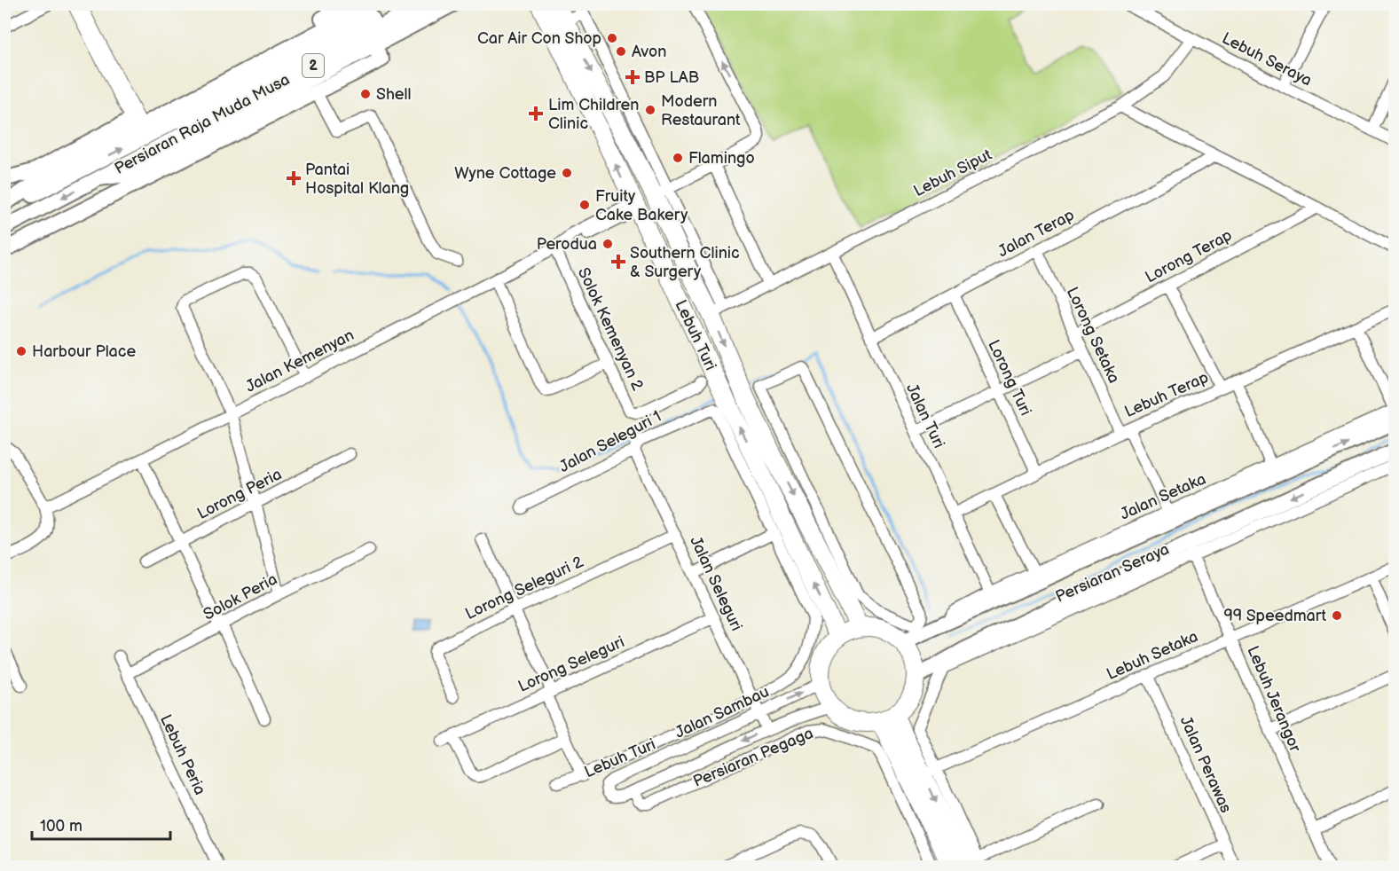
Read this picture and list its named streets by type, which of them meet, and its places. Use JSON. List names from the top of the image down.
{
  "streets": {
    "highway": ["2", "Persiaran Raja Muda Musa"],
    "main road": ["Lebuh Turi", "Persiaran Seraya"],
    "street": [
      "Lebuh Seraya",
      "Lebuh Siput",
      "Jalan Terap",
      "Lorong Terap",
      "Solok Kemenyan 2",
      "Lorong Setaka",
      "Jalan Kemenyan",
      "Lorong Turi",
      "Lebuh Terap",
      "Jalan Turi",
      "Jalan Seleguri 1",
      "Lorong Peria",
      "Jalan Setaka",
      "Jalan Seleguri",
      "Lorong Seleguri 2",
      "Solok Peria",
      "Lebuh Setaka",
      "Lorong Seleguri",
      "Lebuh Jerangor",
      "Jalan Sambau",
      "Lebuh Peria",
      "Persiaran Pegaga",
      "Jalan Perawas"
    ]
  },
  "crossings": [
    ["Lebuh Seraya", "Lebuh Siput"],
    ["Lebuh Siput", "Lebuh Turi"],
    ["Lebuh Siput", "Jalan Turi"],
    ["Jalan Terap", "Lorong Setaka"],
    ["Jalan Terap", "Lorong Turi"],
    ["Jalan Terap", "Jalan Turi"],
    ["Lorong Terap", "Lorong Setaka"],
    ["Solok Kemenyan 2", "Jalan Kemenyan"],
    ["Lebuh Turi", "Jalan Kemenyan"],
    ["Lebuh Turi", "Jalan Seleguri 1"],
    ["Lebuh Turi", "Persiaran Seraya"],
    ["Lebuh Turi", "Jalan Seleguri"],
    ["Lebuh Turi", "Jalan Sambau"],
    ["Lorong Setaka", "Lebuh Terap"],
    ["Lorong Setaka", "Jalan Setaka"],
    ["Lorong Turi", "Lebuh Terap"],
    ["Lebuh Terap", "Jalan Turi"],
    ["Jalan Turi", "Jalan Setaka"],
    ["Jalan Seleguri 1", "Jalan Seleguri"],
    ["Jalan Setaka", "Persiaran Seraya"],
    ["Persiaran Seraya", "Lebuh Setaka"],
    ["Persiaran Seraya", "Lebuh Jerangor"],
    ["Persiaran Seraya", "Jalan Sambau"],
    ["Jalan Seleguri", "Lorong Seleguri 2"],
    ["Jalan Seleguri", "Lorong Seleguri"],
    ["Jalan Seleguri", "Jalan Sambau"],
    ["Solok Peria", "Lebuh Peria"],
    ["Lebuh Setaka", "Lebuh Jerangor"],
    ["Lebuh Setaka", "Jalan Perawas"],
    ["Jalan Sambau", "Persiaran Pegaga"]
  ],
  "places": {
    "other": [
      "Car Air Con Shop",
      "Avon",
      "Shell",
      "Modern Restaurant",
      "Flamingo",
      "Wyne Cottage",
      "Fruity Cake Bakery",
      "Perodua",
      "Harbour Place",
      "99 Speedmart"
    ],
    "health": [
      "BP LAB",
      "Lim Children Clinic",
      "Pantai Hospital Klang",
      "Southern Clinic & Surgery"
    ]
  },
  "scale_bar": "100 m"
}
